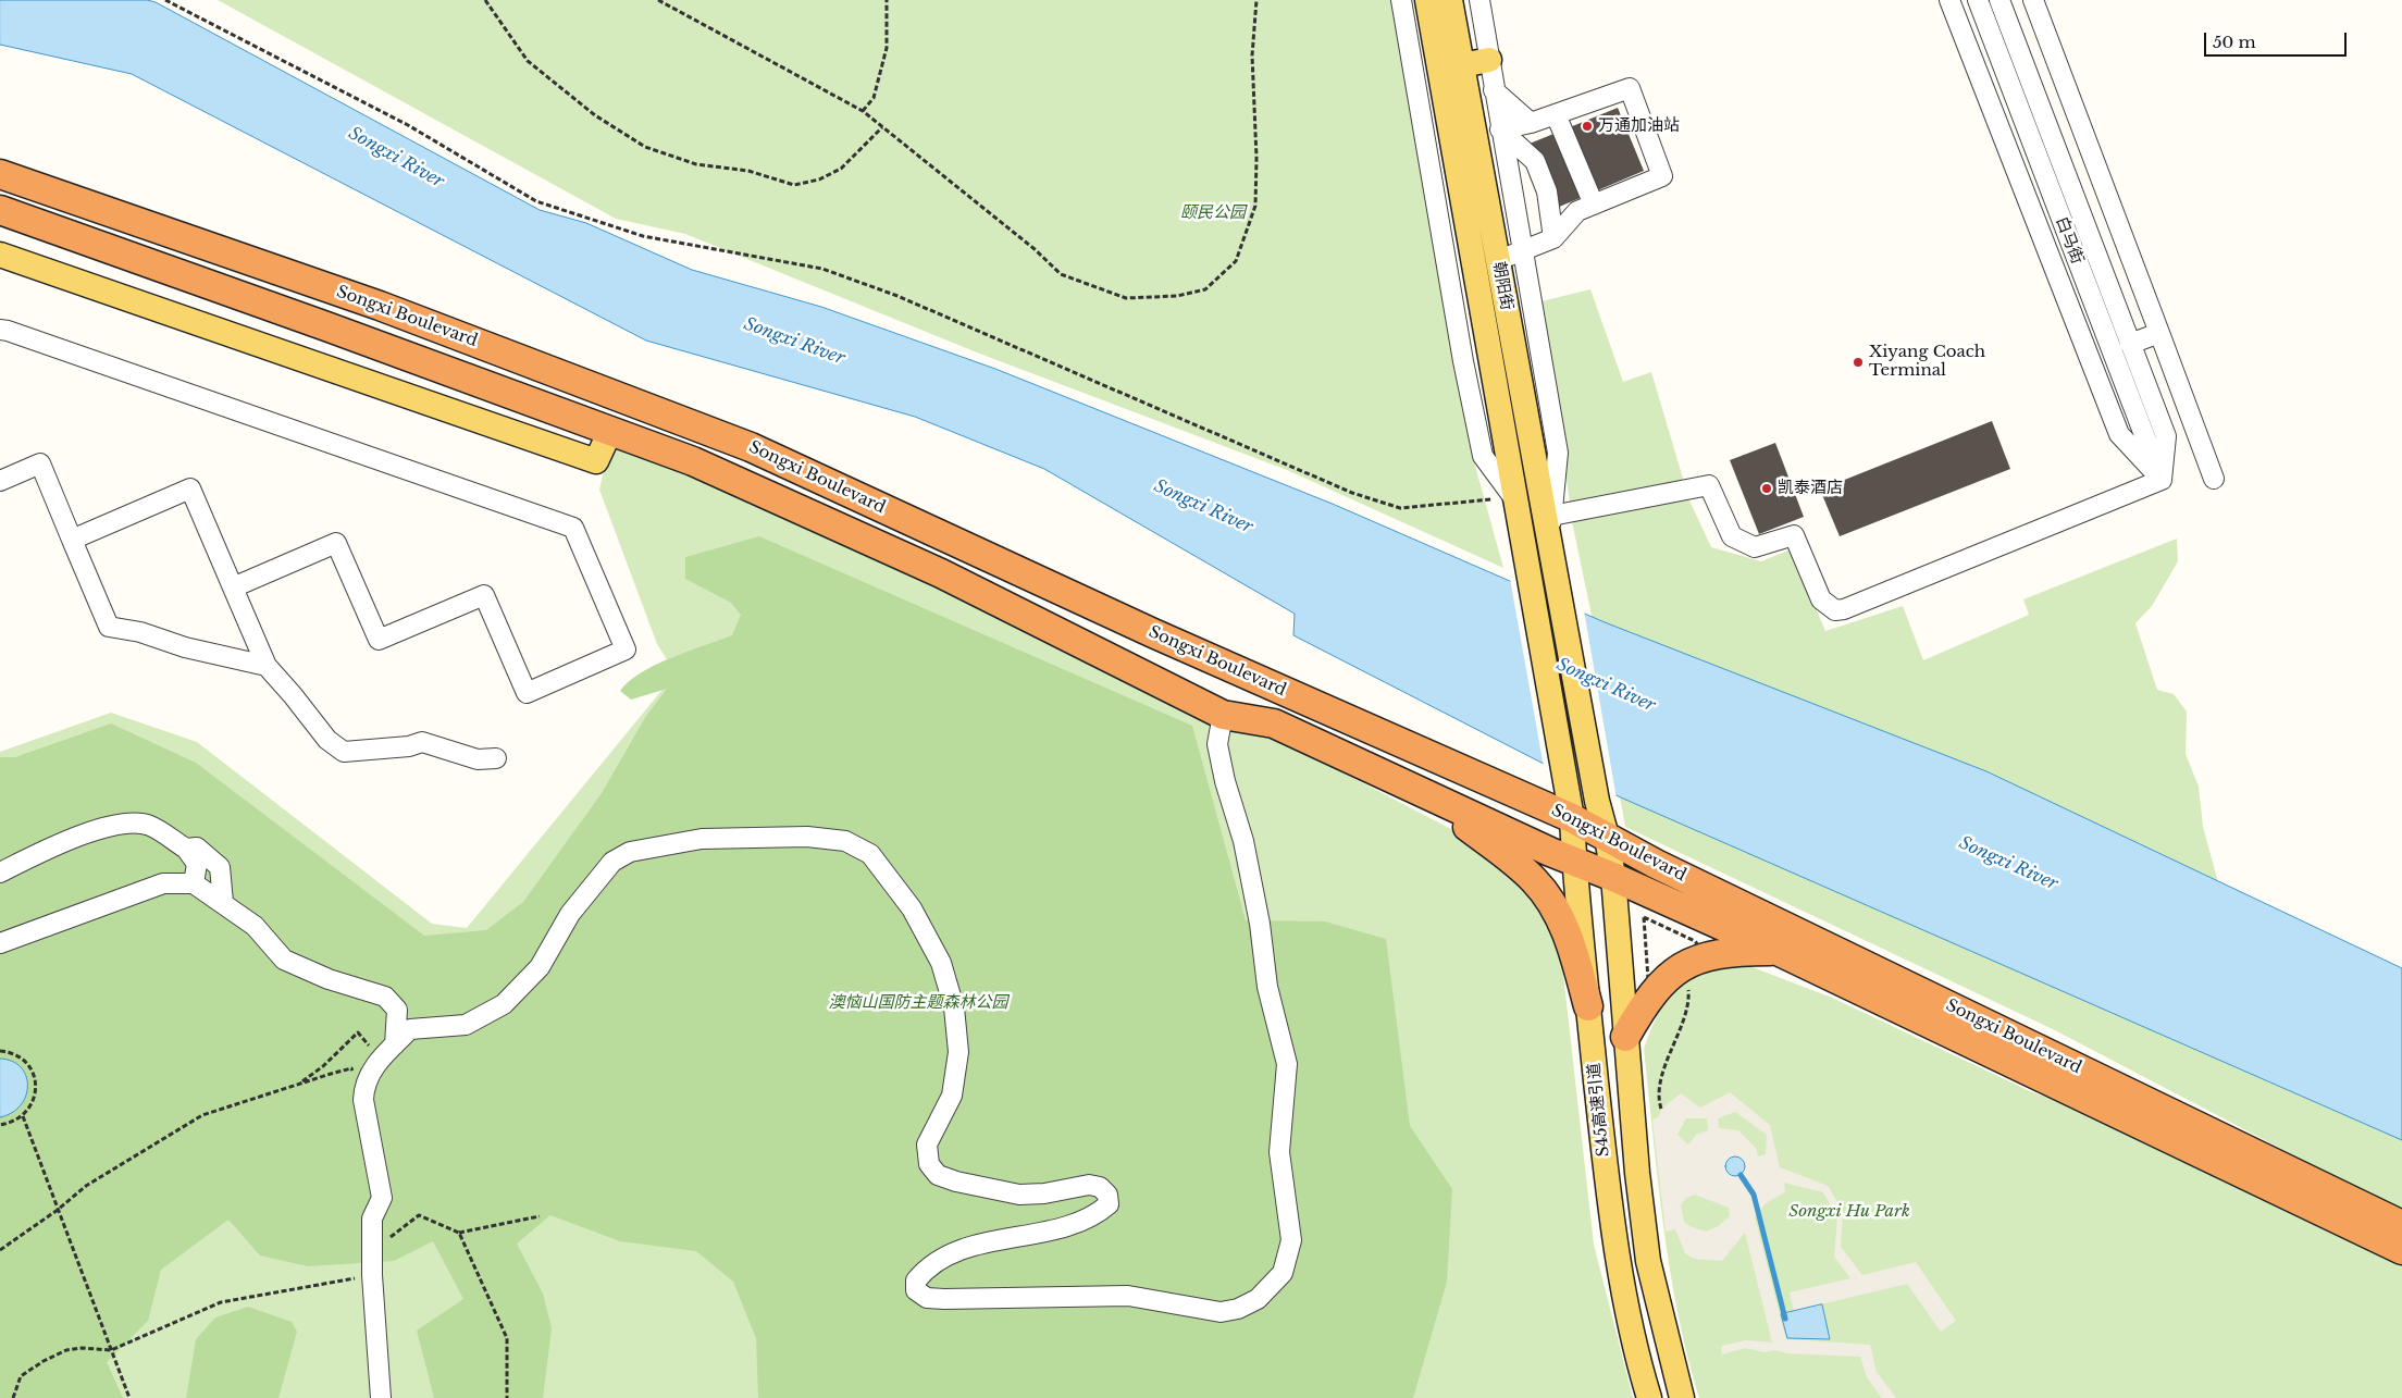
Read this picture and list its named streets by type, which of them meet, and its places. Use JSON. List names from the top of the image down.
{
  "streets": {
    "highway": ["Songxi Boulevard"],
    "main road": ["朝阳街", "S45高速引道"],
    "street": ["白马街"]
  },
  "crossings": [
    ["朝阳街", "S45高速引道"],
    ["Songxi Boulevard", "S45高速引道"]
  ],
  "water": ["Songxi River"],
  "parks": ["颐民公园", "澳恼山国防主题森林公园", "Songxi Hu Park"],
  "places": ["万通加油站", "Xiyang Coach Terminal", "凯泰酒店"],
  "scale_bar": "50 m"
}
